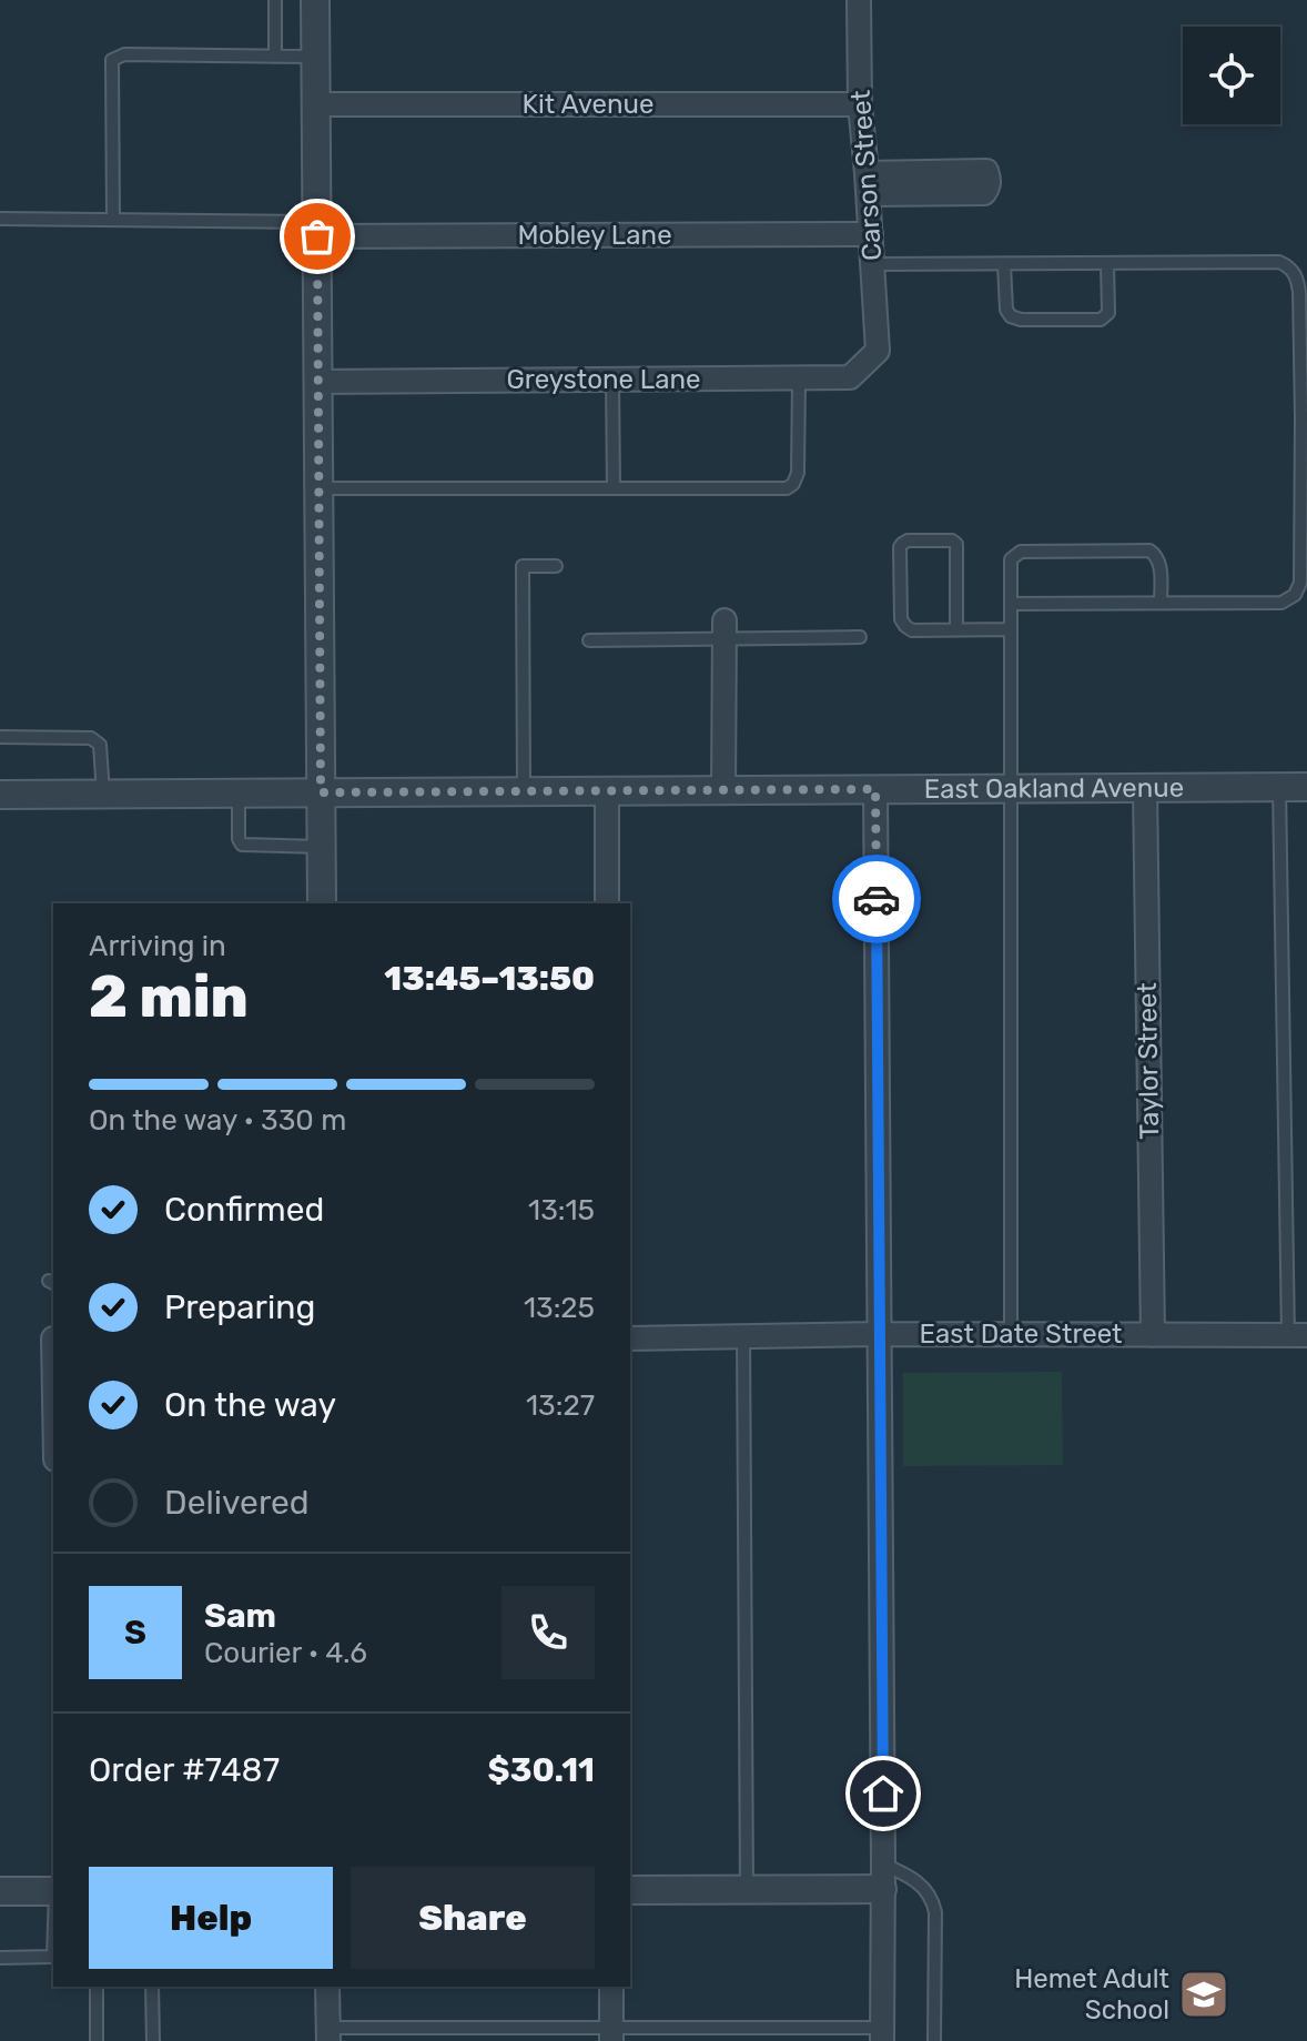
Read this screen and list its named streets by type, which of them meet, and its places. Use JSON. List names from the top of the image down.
{
  "streets": {
    "street": [
      "Kit Avenue",
      "Carson Street",
      "Mobley Lane",
      "Greystone Lane",
      "East Oakland Avenue",
      "Taylor Street",
      "East Date Street"
    ]
  },
  "crossings": [
    ["Kit Avenue", "Carson Street"],
    ["Carson Street", "Mobley Lane"],
    ["Carson Street", "Greystone Lane"],
    ["East Oakland Avenue", "Taylor Street"],
    ["Taylor Street", "East Date Street"]
  ],
  "places": {
    "school or university": ["Hemet Adult School"]
  },
  "page": {
    "heading": ["2 min", "Arriving in", "13:45–13:50"],
    "panel": [
      "Sam",
      "Courier · 4.6",
      "Order #7487",
      "$30.11"
    ],
    "bar": "On the way · 330 m",
    "list": [
      ["Confirmed", "13:15"],
      ["Preparing", "13:25"],
      ["On the way", "13:27"],
      "Delivered"
    ],
    "round": "S",
    "buttons": ["Help", "Share"]
  }
}
